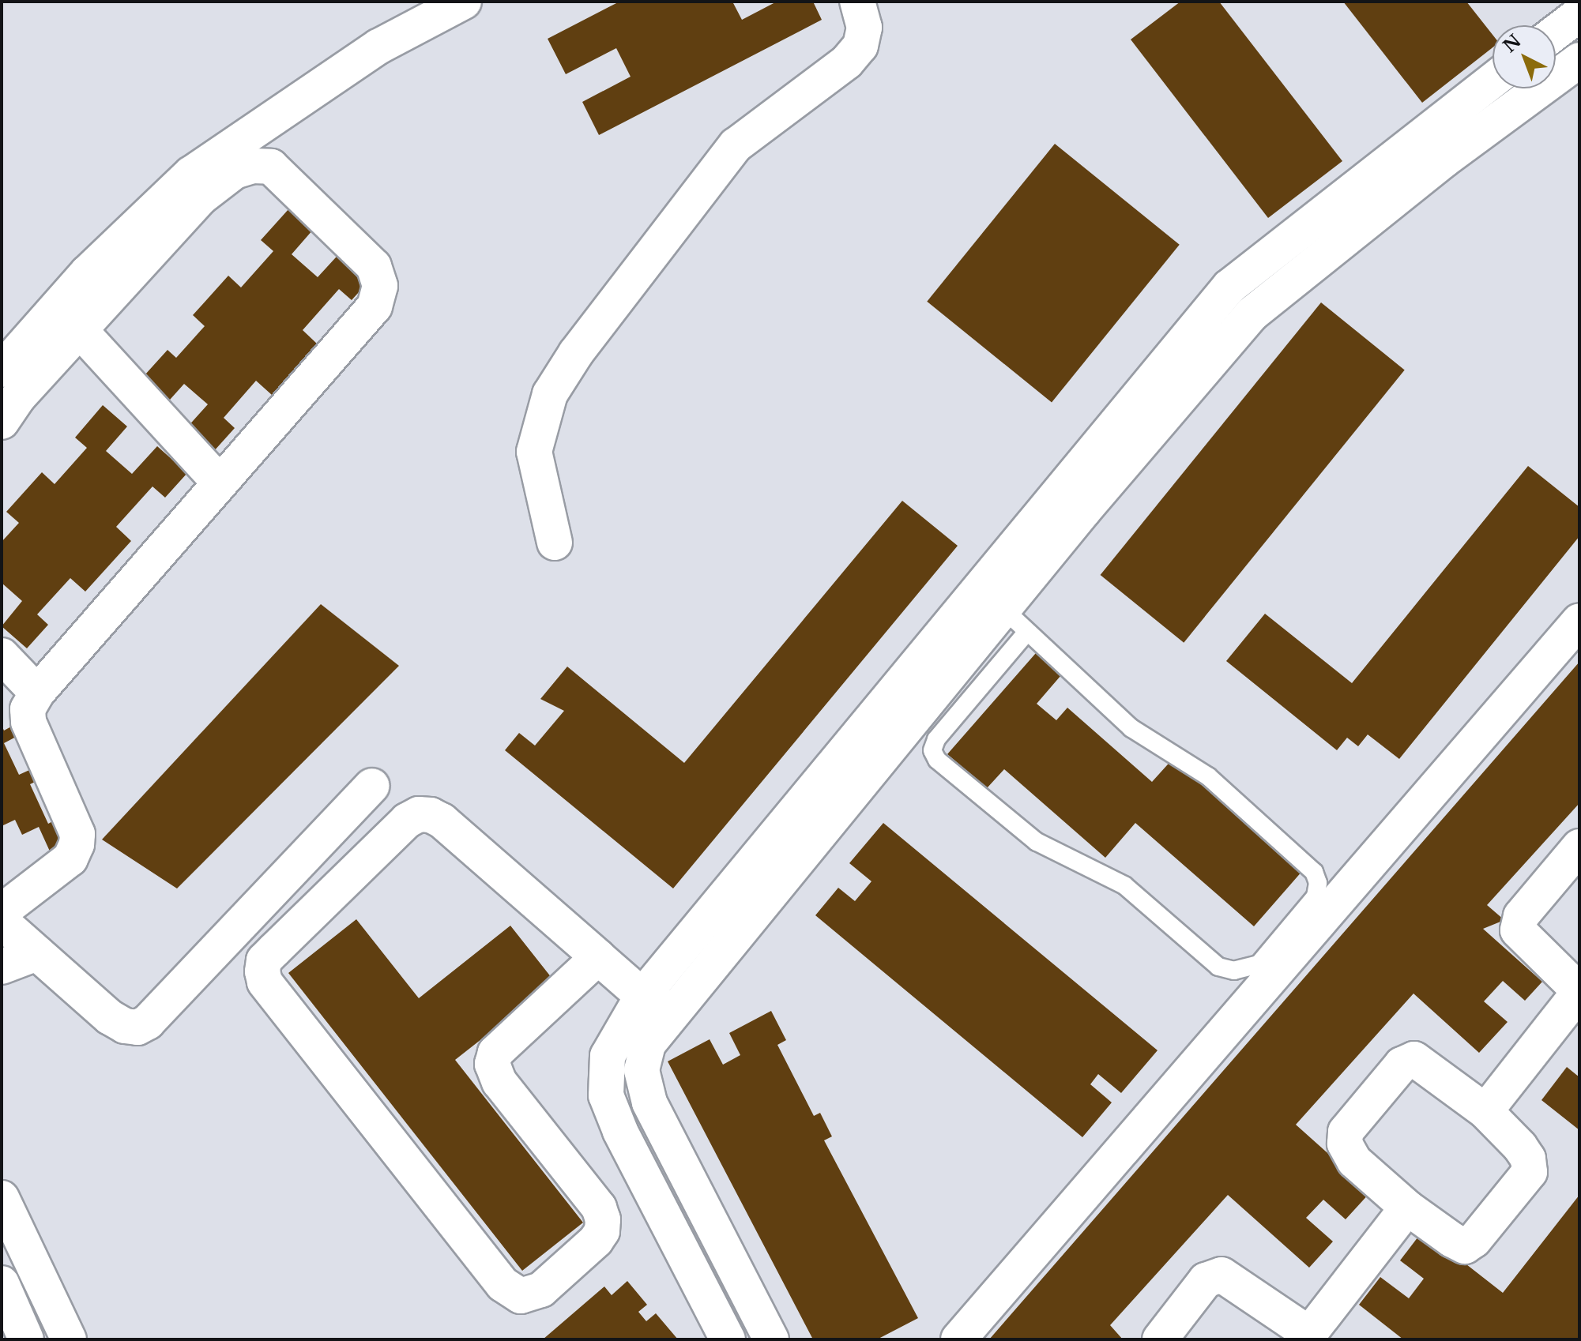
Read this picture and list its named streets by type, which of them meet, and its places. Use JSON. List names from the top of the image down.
{
  "north": "top left"
}
